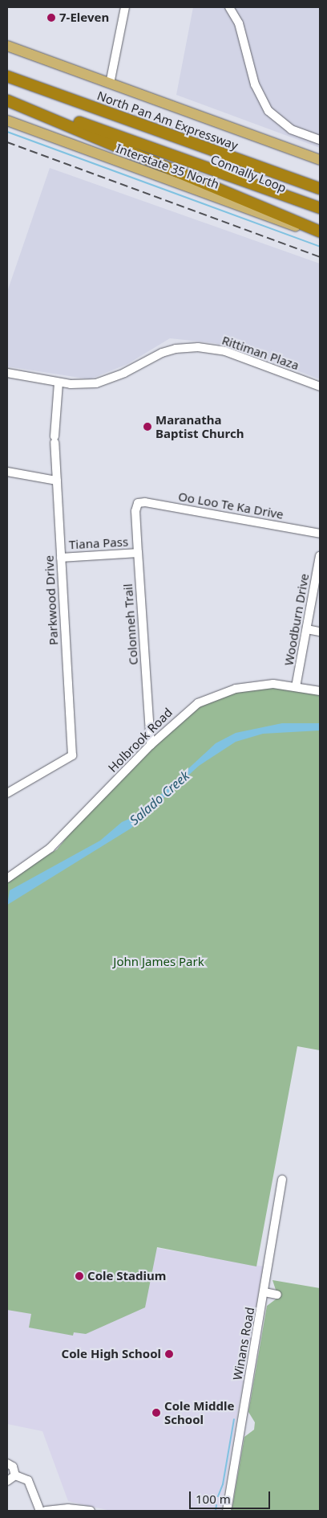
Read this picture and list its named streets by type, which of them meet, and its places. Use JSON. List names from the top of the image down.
{
  "streets": {
    "highway": ["North Pan Am Expressway", "Connally Loop"],
    "main road": ["Interstate 35 North"],
    "street": [
      "Rittiman Plaza",
      "Oo Loo Te Ka Drive",
      "Tiana Pass",
      "Parkwood Drive",
      "Woodburn Drive",
      "Colonneh Trail",
      "Holbrook Road",
      "Winans Road"
    ]
  },
  "crossings": [
    ["Rittiman Plaza", "Parkwood Drive"],
    ["Oo Loo Te Ka Drive", "Colonneh Trail"],
    ["Tiana Pass", "Parkwood Drive"],
    ["Tiana Pass", "Colonneh Trail"],
    ["Woodburn Drive", "Holbrook Road"],
    ["Colonneh Trail", "Holbrook Road"]
  ],
  "water": ["Salado Creek"],
  "parks": ["John James Park"],
  "places": [
    "7-Eleven",
    "Maranatha Baptist Church",
    "Cole Stadium",
    "Cole High School",
    "Cole Middle School"
  ],
  "scale_bar": "100 m"
}
